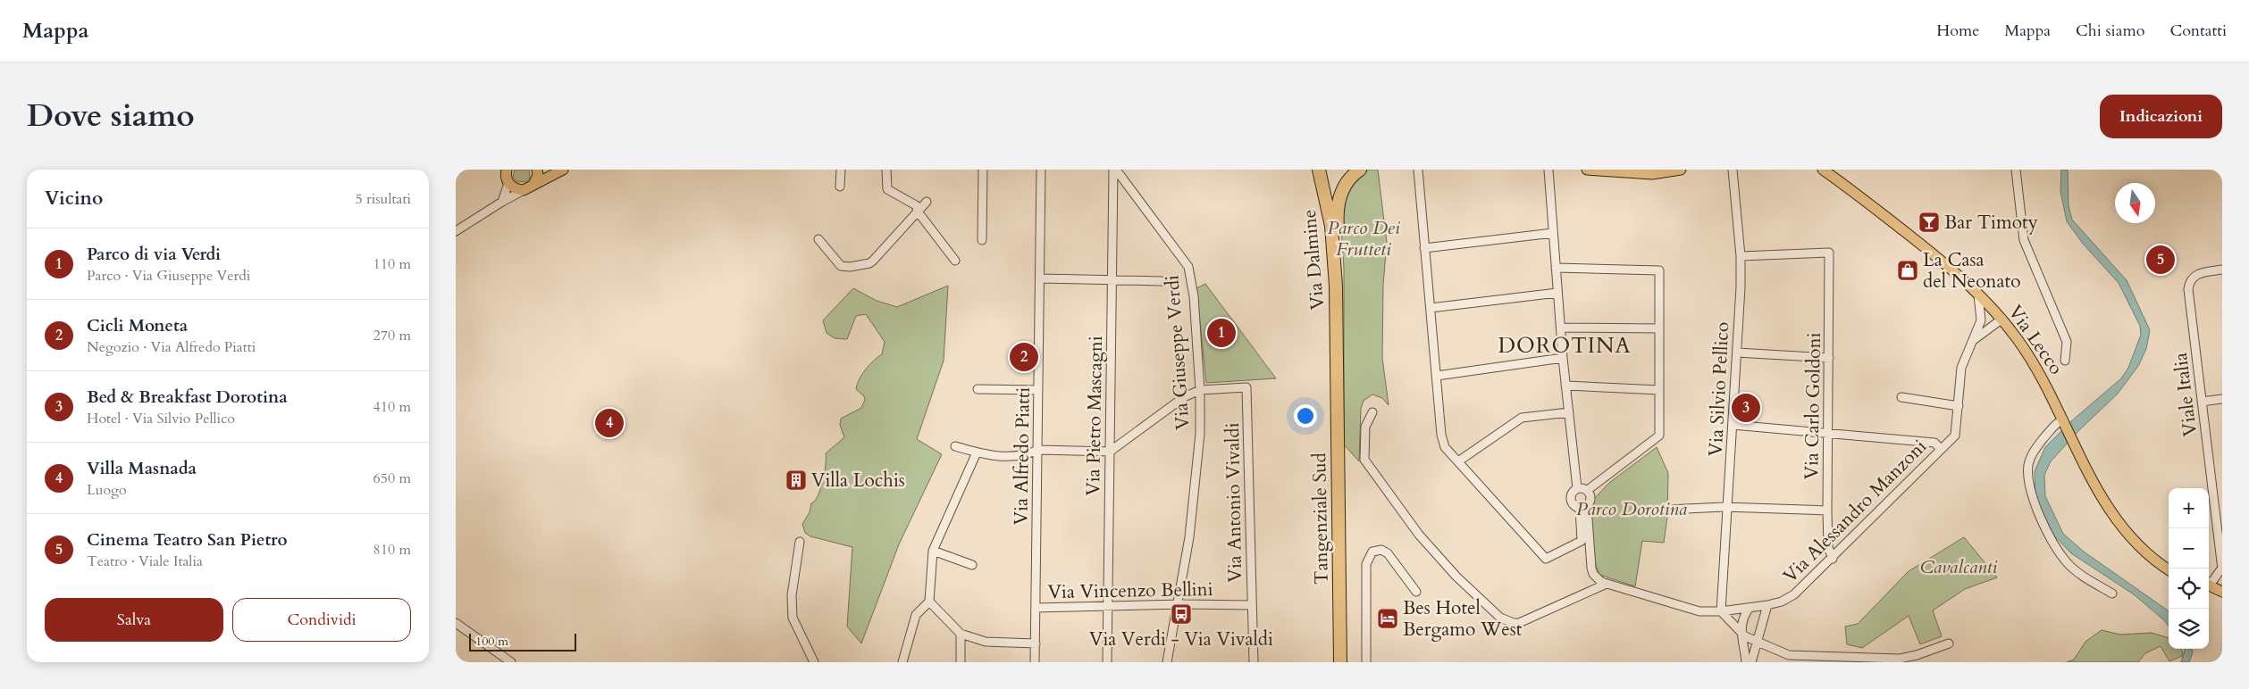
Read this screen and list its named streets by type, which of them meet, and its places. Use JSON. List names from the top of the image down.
{
  "streets": {
    "highway": ["Via Dalmine", "Tangenziale Sud"],
    "main road": ["Via Lecco"],
    "street": [
      "Via Giuseppe Verdi",
      "Via Silvio Pellico",
      "Viale Italia",
      "Via Carlo Goldoni",
      "Via Pietro Mascagni",
      "Via Alfredo Piatti",
      "Via Antonio Vivaldi",
      "Via Alessandro Manzoni",
      "Via Vincenzo Bellini"
    ]
  },
  "crossings": [
    ["Via Dalmine", "Tangenziale Sud"],
    ["Via Lecco", "Via Alessandro Manzoni"],
    ["Via Giuseppe Verdi", "Via Pietro Mascagni"],
    ["Via Giuseppe Verdi", "Via Antonio Vivaldi"],
    ["Via Giuseppe Verdi", "Via Vincenzo Bellini"],
    ["Via Silvio Pellico", "Via Carlo Goldoni"],
    ["Via Silvio Pellico", "Via Alessandro Manzoni"],
    ["Via Carlo Goldoni", "Via Alessandro Manzoni"],
    ["Via Pietro Mascagni", "Via Vincenzo Bellini"],
    ["Via Alfredo Piatti", "Via Vincenzo Bellini"],
    ["Via Antonio Vivaldi", "Via Vincenzo Bellini"]
  ],
  "districts": ["DOROTINA"],
  "parks": ["Parco Dei Frutteti", "Parco Dorotina", "Cavalcanti"],
  "places": {
    "bar": ["Bar Timoty"],
    "shop": ["La Casa del Neonato"],
    "building": ["Villa Lochis"],
    "bus stop": ["Via Verdi - Via Vivaldi"],
    "hotel": ["Bes Hotel Bergamo West"]
  },
  "scale_bar": "100 m",
  "north": "bottom",
  "page": {
    "header": "Mappa",
    "nav": [
      "Home",
      "Mappa",
      "Chi siamo",
      "Contatti"
    ],
    "title": "Dove siamo",
    "buttons": [
      "Indicazioni",
      ["Salva", "Condividi"]
    ],
    "heading": ["Vicino", "5 risultati"],
    "list": [
      {
        "mark": "1",
        "name": "Parco di via Verdi",
        "note": "Parco · Via Giuseppe Verdi",
        "value": "110 m"
      },
      {
        "mark": "2",
        "name": "Cicli Moneta",
        "note": "Negozio · Via Alfredo Piatti",
        "value": "270 m"
      },
      {
        "mark": "3",
        "name": "Bed & Breakfast Dorotina",
        "note": "Hotel · Via Silvio Pellico",
        "value": "410 m"
      },
      {
        "mark": "4",
        "name": "Villa Masnada",
        "note": "Luogo",
        "value": "650 m"
      },
      {
        "mark": "5",
        "name": "Cinema Teatro San Pietro",
        "note": "Teatro · Viale Italia",
        "value": "810 m"
      }
    ],
    "pins": [
      "5",
      "1",
      "2",
      "3",
      "4"
    ],
    "map_buttons": ["+", "−"],
    "scale": "100 m"
  }
}
